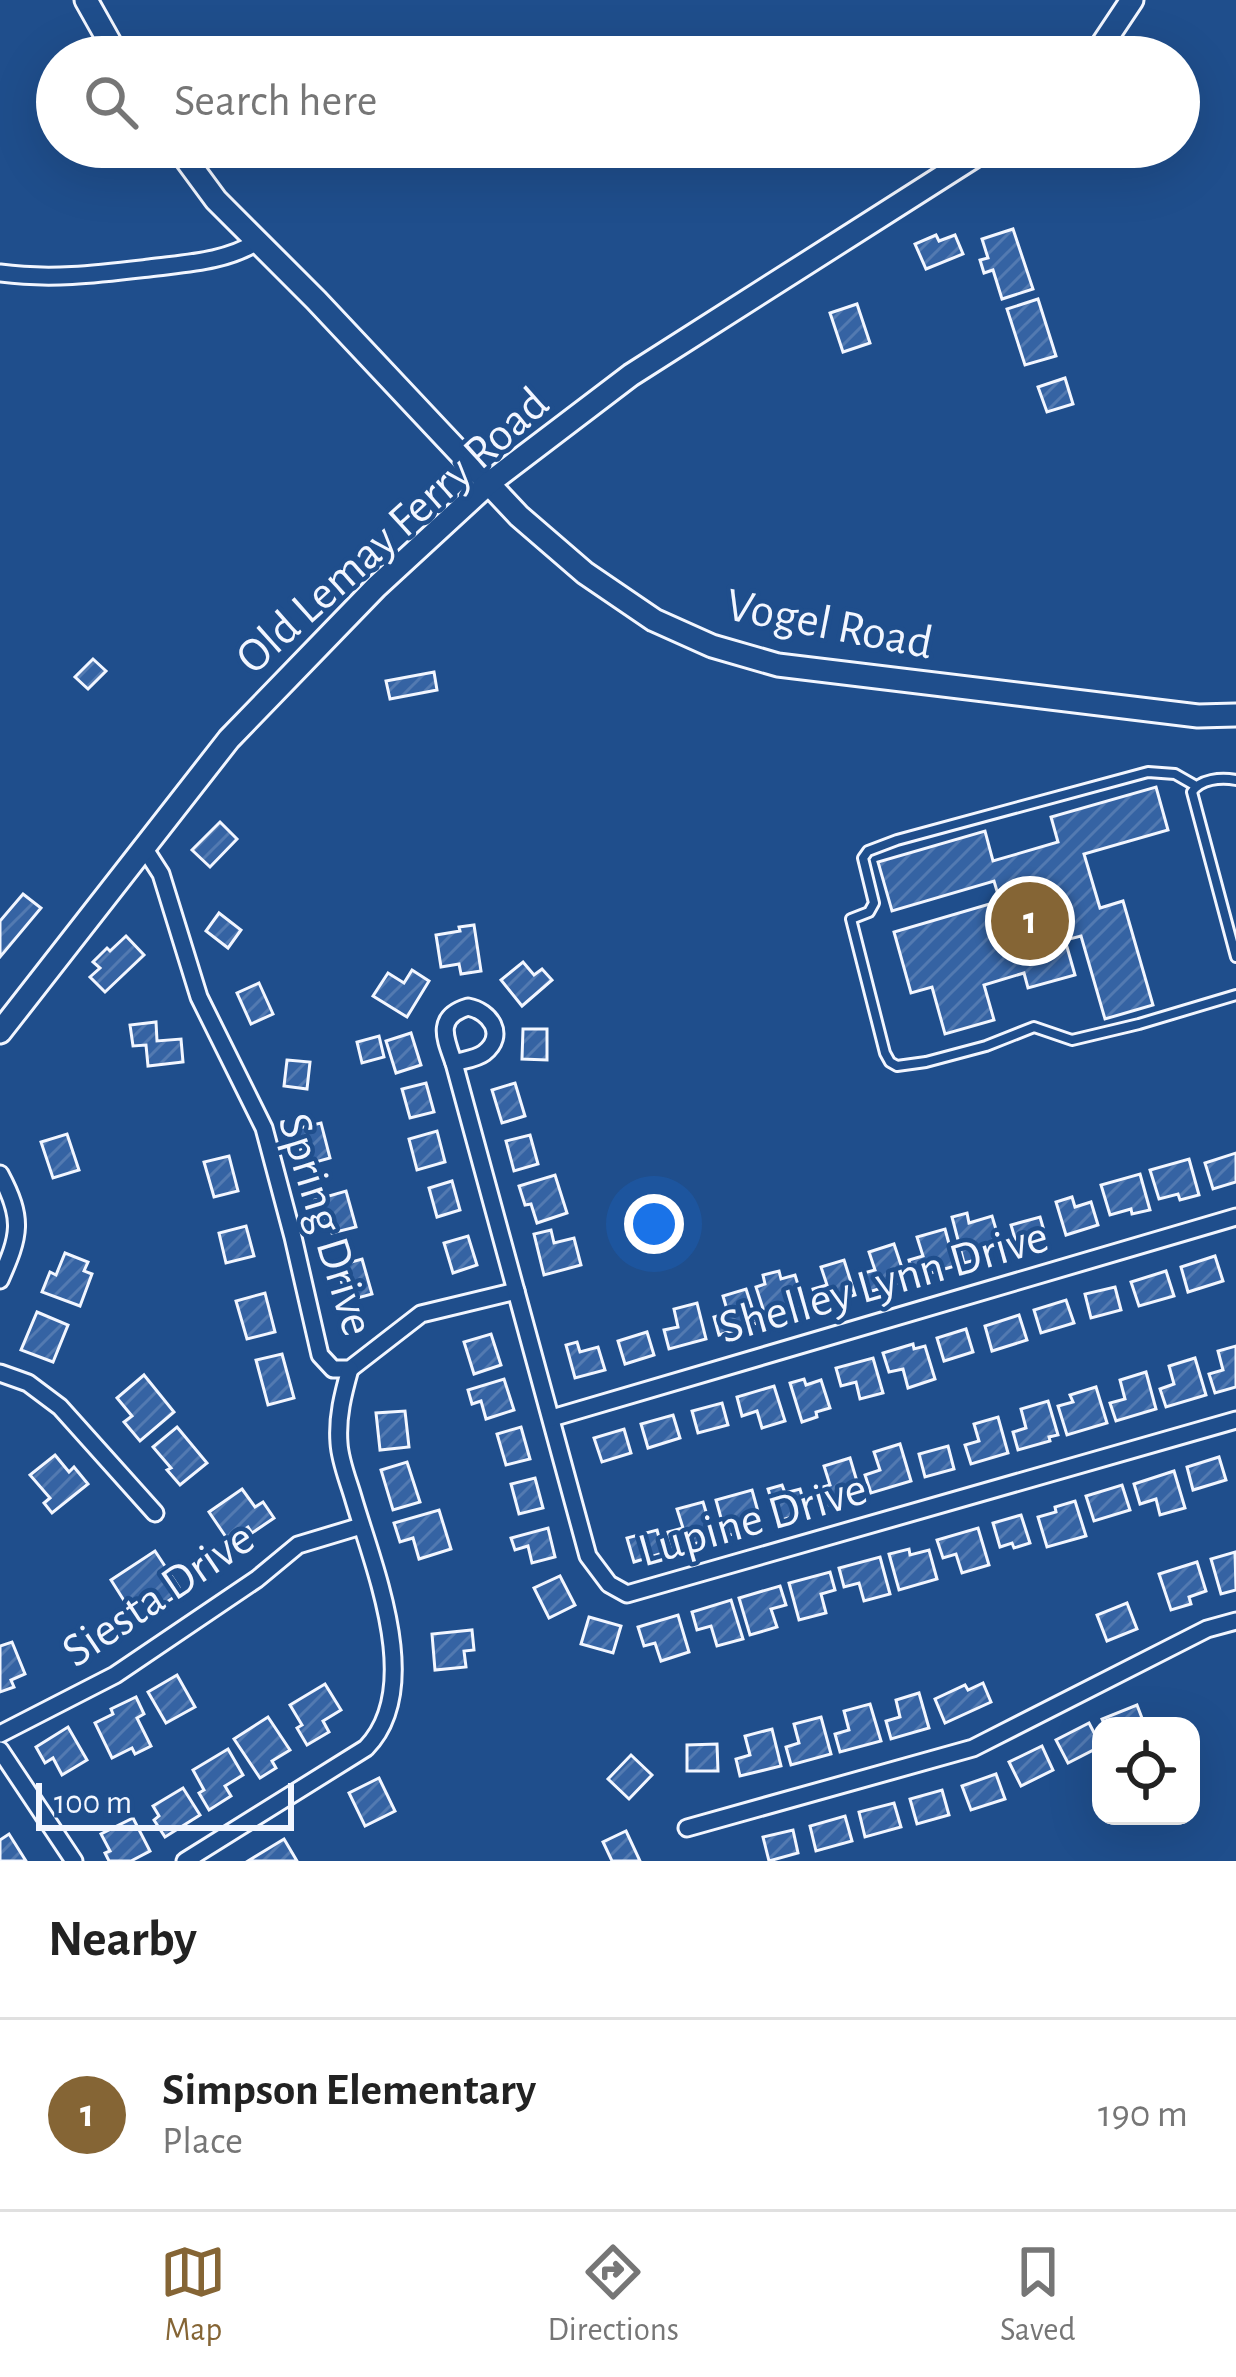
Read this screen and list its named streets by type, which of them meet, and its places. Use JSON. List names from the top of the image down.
{
  "streets": {
    "main road": ["Old Lemay Ferry Road", "Vogel Road"],
    "street": [
      "Spring Drive",
      "Shelley Lynn Drive",
      "Lupine Drive",
      "Siesta Drive"
    ]
  },
  "crossings": [
    ["Old Lemay Ferry Road", "Vogel Road"],
    ["Old Lemay Ferry Road", "Spring Drive"],
    ["Spring Drive", "Lupine Drive"],
    ["Shelley Lynn Drive", "Lupine Drive"]
  ],
  "scale_bar": "100 m",
  "page": {
    "search": "Search here",
    "pins": "1",
    "scale": "100 m",
    "heading": "Nearby",
    "list": [
      {
        "mark": "1",
        "name": "Simpson Elementary",
        "note": "Place",
        "value": "190 m"
      }
    ],
    "nav": ["Map", "Directions", "Saved"]
  }
}
